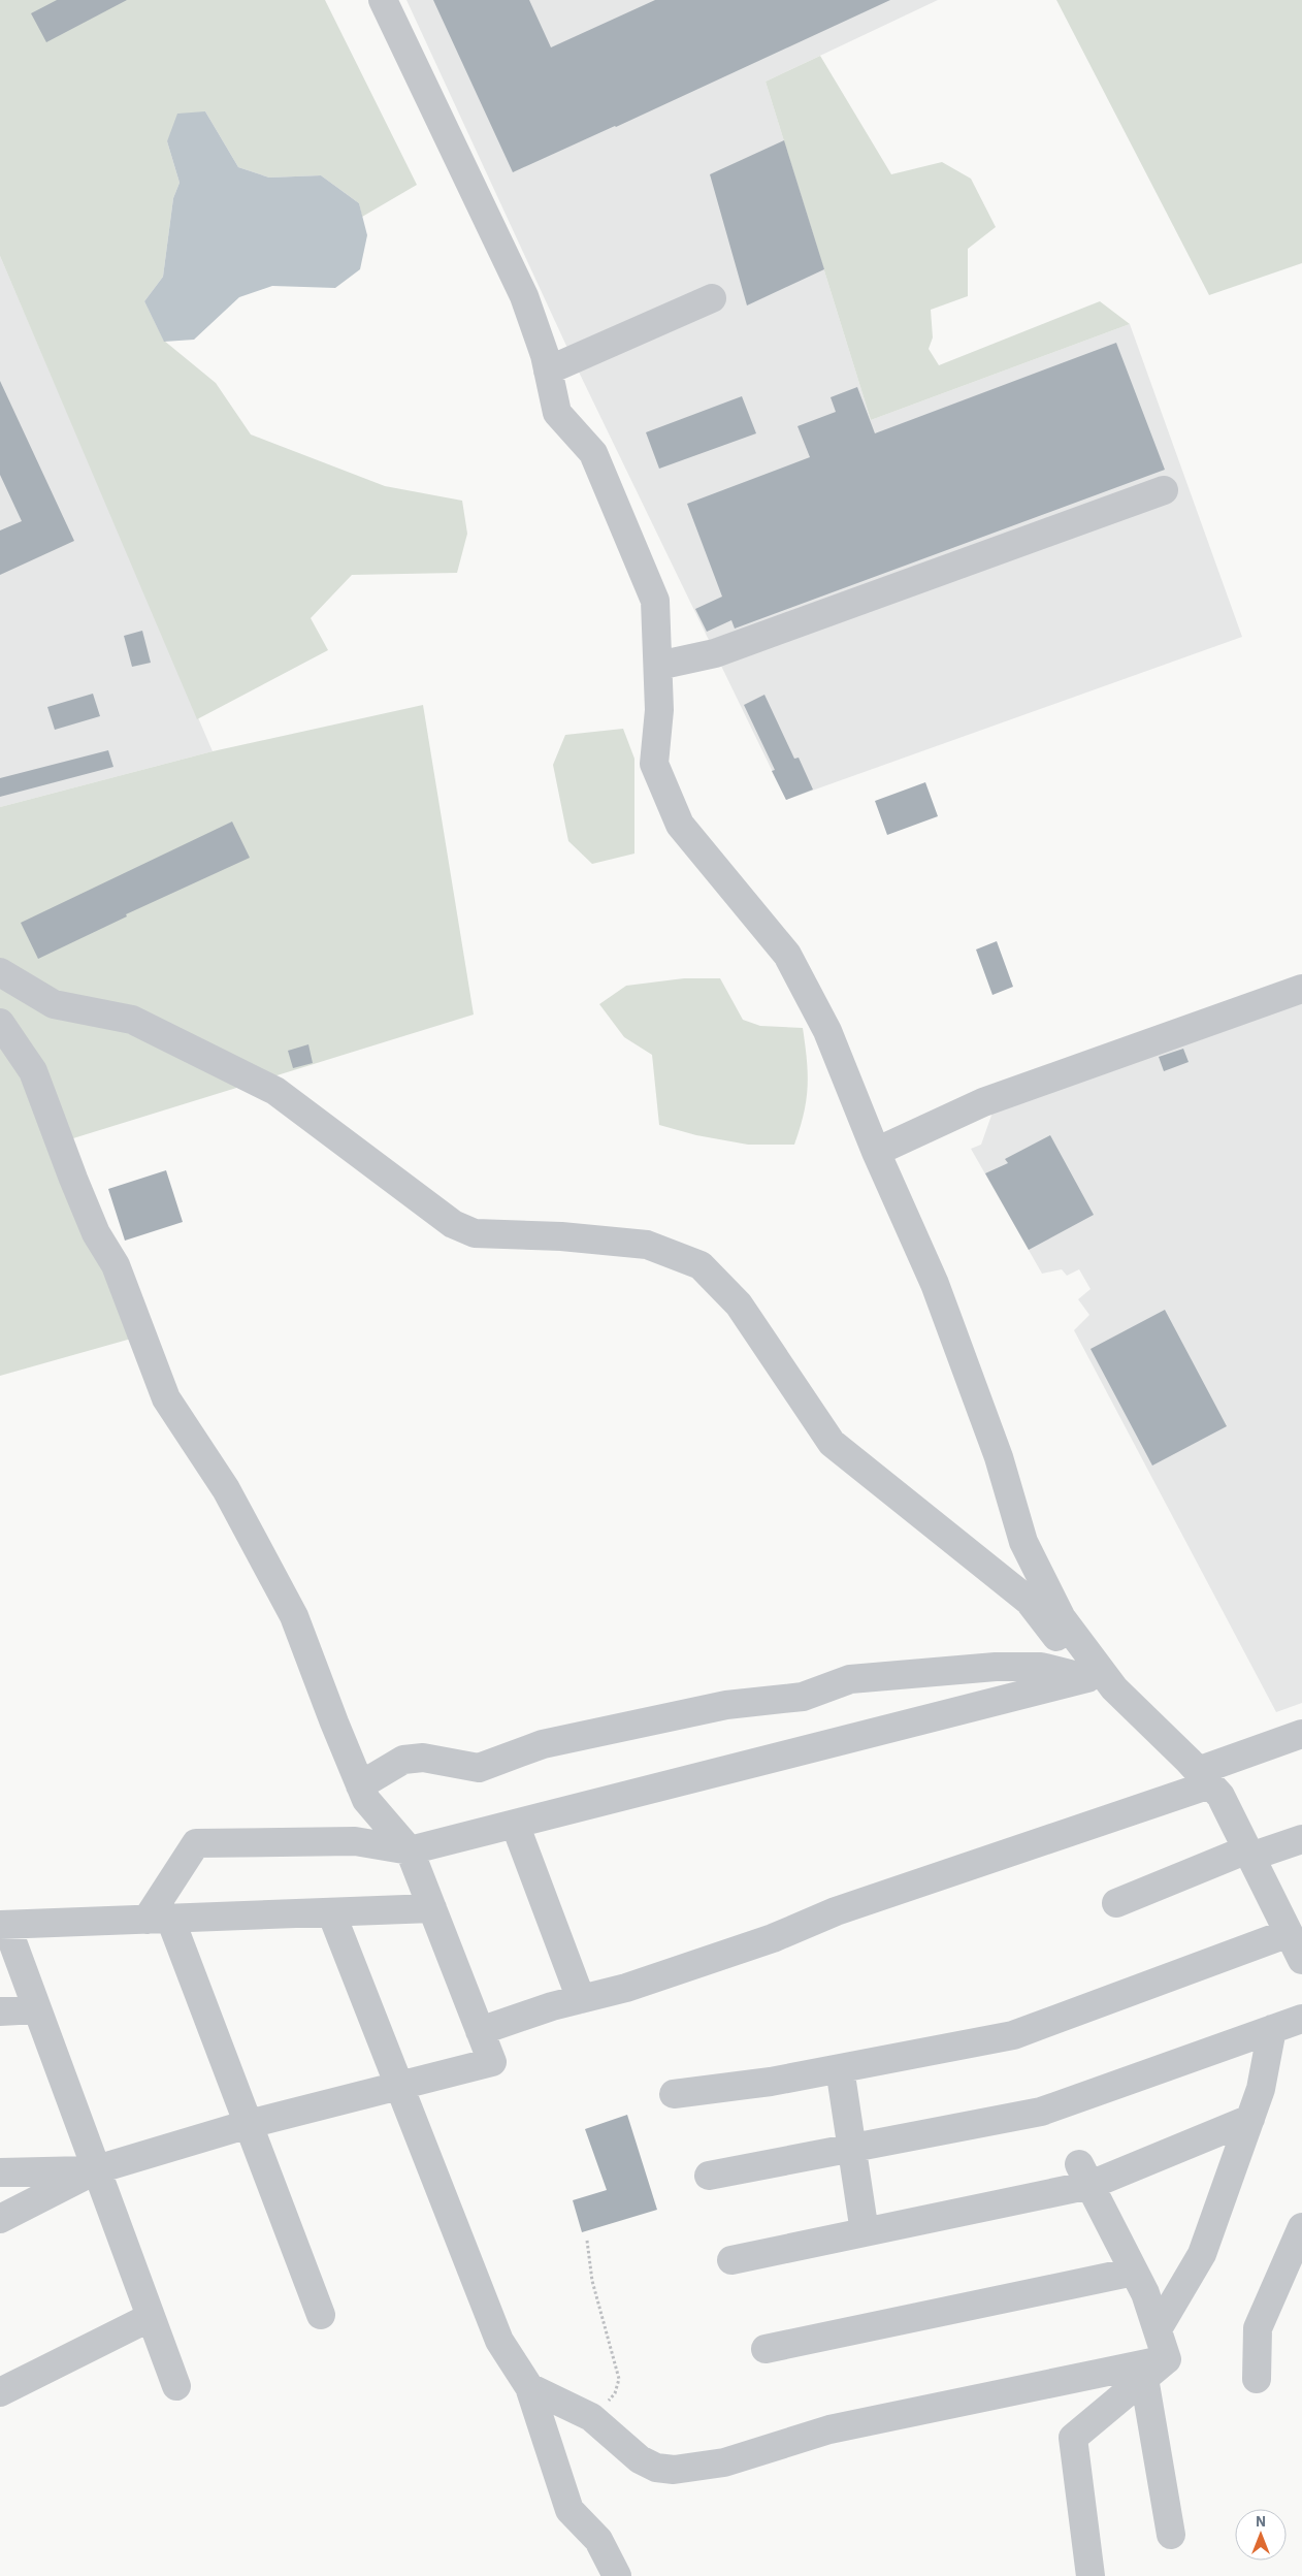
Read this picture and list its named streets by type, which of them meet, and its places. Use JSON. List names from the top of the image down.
{
  "north": "top"
}
